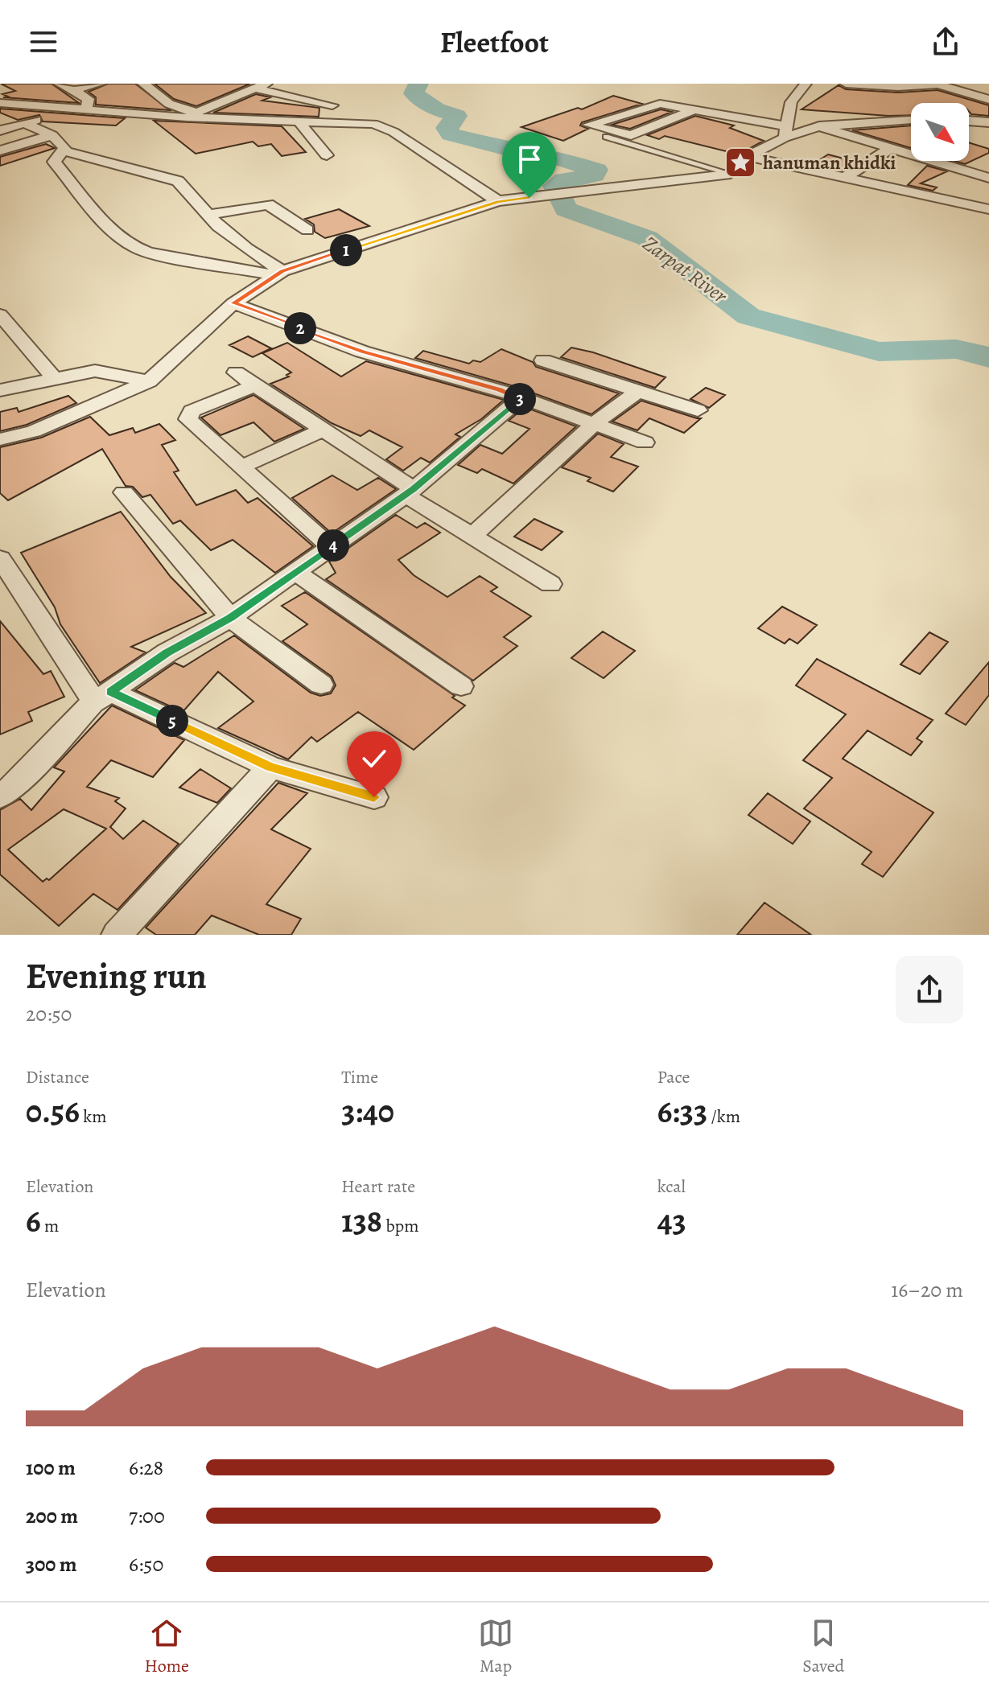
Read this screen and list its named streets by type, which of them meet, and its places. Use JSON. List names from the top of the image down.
{
  "water": ["Zarpat River"],
  "places": {
    "place": ["hanuman khidki"]
  },
  "north": "bottom right",
  "page": {
    "header": "Fleetfoot",
    "pins": [
      "1",
      "2",
      "3",
      "4",
      "5"
    ],
    "heading": ["Evening run", "20:50"],
    "stats": [
      ["Distance", "0.56 km"],
      ["Time", "3:40"],
      ["Pace", "6:33 /km"],
      ["Elevation", "6 m"],
      ["Heart rate", "138 bpm"],
      ["kcal", "43"]
    ],
    "chart": ["Elevation", "16–20 m"],
    "list": [
      {
        "name": "100 m",
        "note": "6:28"
      },
      {
        "name": "200 m",
        "note": "7:00"
      },
      {
        "name": "300 m",
        "note": "6:50"
      }
    ],
    "tabs": ["Home", "Map", "Saved"]
  }
}
